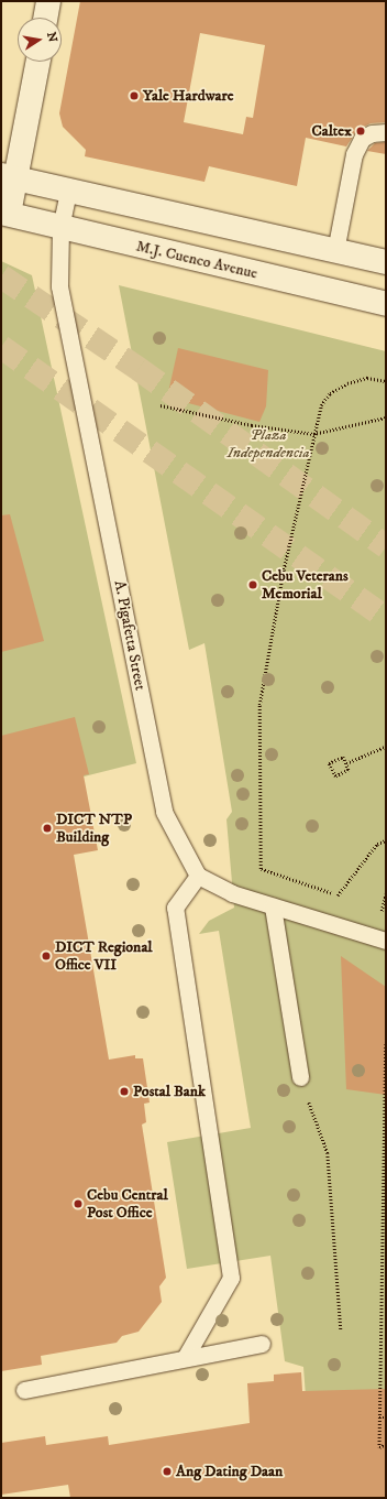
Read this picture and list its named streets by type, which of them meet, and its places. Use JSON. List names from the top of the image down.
{
  "streets": {
    "main road": ["M.J. Cuenco Avenue"],
    "lane": ["A. Pigafetta Street"]
  },
  "crossings": [
    ["M.J. Cuenco Avenue", "A. Pigafetta Street"]
  ],
  "parks": ["Plaza Independencia"],
  "places": [
    "Yale Hardware",
    "Caltex",
    "Cebu Veterans Memorial",
    "DICT NTP Building",
    "DICT Regional Office VII",
    "Postal Bank",
    "Cebu Central Post Office",
    "Ang Dating Daan"
  ],
  "north": "right"
}
